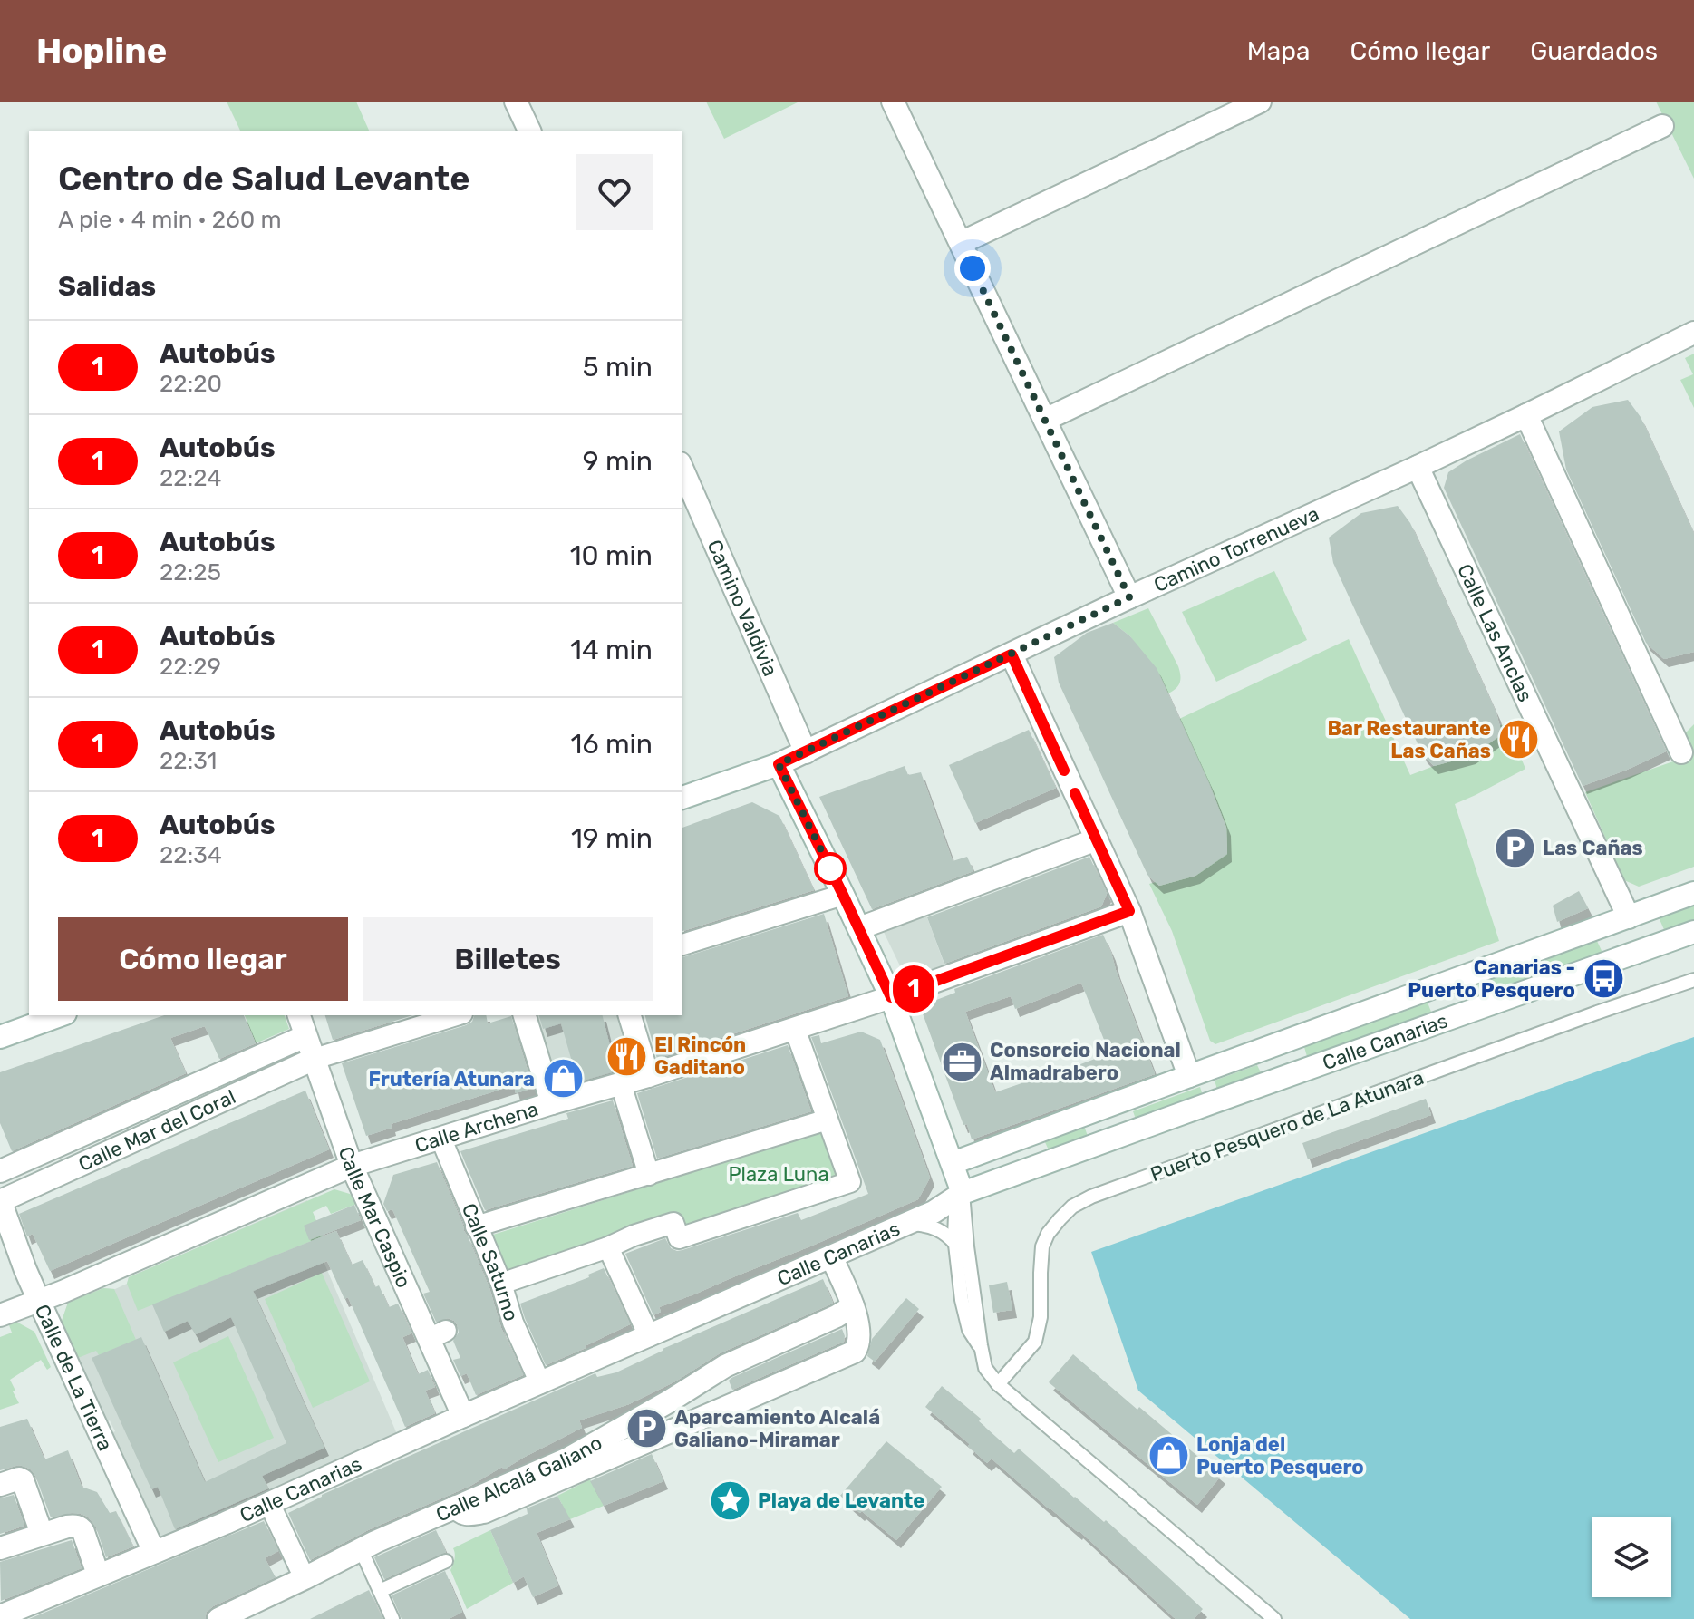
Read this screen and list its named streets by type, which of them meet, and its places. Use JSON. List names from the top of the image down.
{
  "streets": {
    "street": [
      "Camino Torrenueva",
      "Camino Valdivia",
      "Calle Las Anclas",
      "Calle Canarias",
      "Calle Archena",
      "Calle Mar del Coral",
      "Calle Mar Caspio",
      "Calle Saturno",
      "Calle de La Tierra",
      "Calle Alcalá Galiano"
    ],
    "lane": ["Puerto Pesquero de La Atunara"]
  },
  "crossings": [
    ["Camino Torrenueva", "Camino Valdivia"],
    ["Camino Torrenueva", "Calle Las Anclas"],
    ["Calle Las Anclas", "Calle Canarias"],
    ["Calle Canarias", "Calle Mar Caspio"],
    ["Calle Canarias", "Calle Saturno"],
    ["Calle Canarias", "Calle de La Tierra"],
    ["Calle Archena", "Calle Mar Caspio"],
    ["Calle Archena", "Calle Saturno"],
    ["Calle Archena", "Calle de La Tierra"],
    ["Calle Mar del Coral", "Calle Mar Caspio"],
    ["Calle Mar del Coral", "Calle de La Tierra"]
  ],
  "parks": ["Plaza Luna"],
  "places": {
    "restaurant": ["Bar Restaurante Las Cañas", "El Rincón Gaditano"],
    "parking": ["Las Cañas", "Aparcamiento Alcalá Galiano-Miramar"],
    "bus stop": ["Canarias - Puerto Pesquero"],
    "office": ["Consorcio Nacional Almadrabero"],
    "shop": ["Frutería Atunara", "Lonja del Puerto Pesquero"],
    "place": ["Playa de Levante"]
  },
  "lines": ["bus line 1"],
  "page": {
    "header": "Hopline",
    "nav": ["Mapa", "Cómo llegar", "Guardados"],
    "on_map": "1",
    "heading": [
      ["Centro de Salud Levante", "A pie · 4 min · 260 m"],
      "Salidas"
    ],
    "list": [
      {
        "mark": "1",
        "name": "Autobús",
        "note": "22:20",
        "value": "5 min"
      },
      {
        "mark": "1",
        "name": "Autobús",
        "note": "22:24",
        "value": "9 min"
      },
      {
        "mark": "1",
        "name": "Autobús",
        "note": "22:25",
        "value": "10 min"
      },
      {
        "mark": "1",
        "name": "Autobús",
        "note": "22:29",
        "value": "14 min"
      },
      {
        "mark": "1",
        "name": "Autobús",
        "note": "22:31",
        "value": "16 min"
      },
      {
        "mark": "1",
        "name": "Autobús",
        "note": "22:34",
        "value": "19 min"
      }
    ],
    "buttons": ["Cómo llegar", "Billetes"]
  }
}
